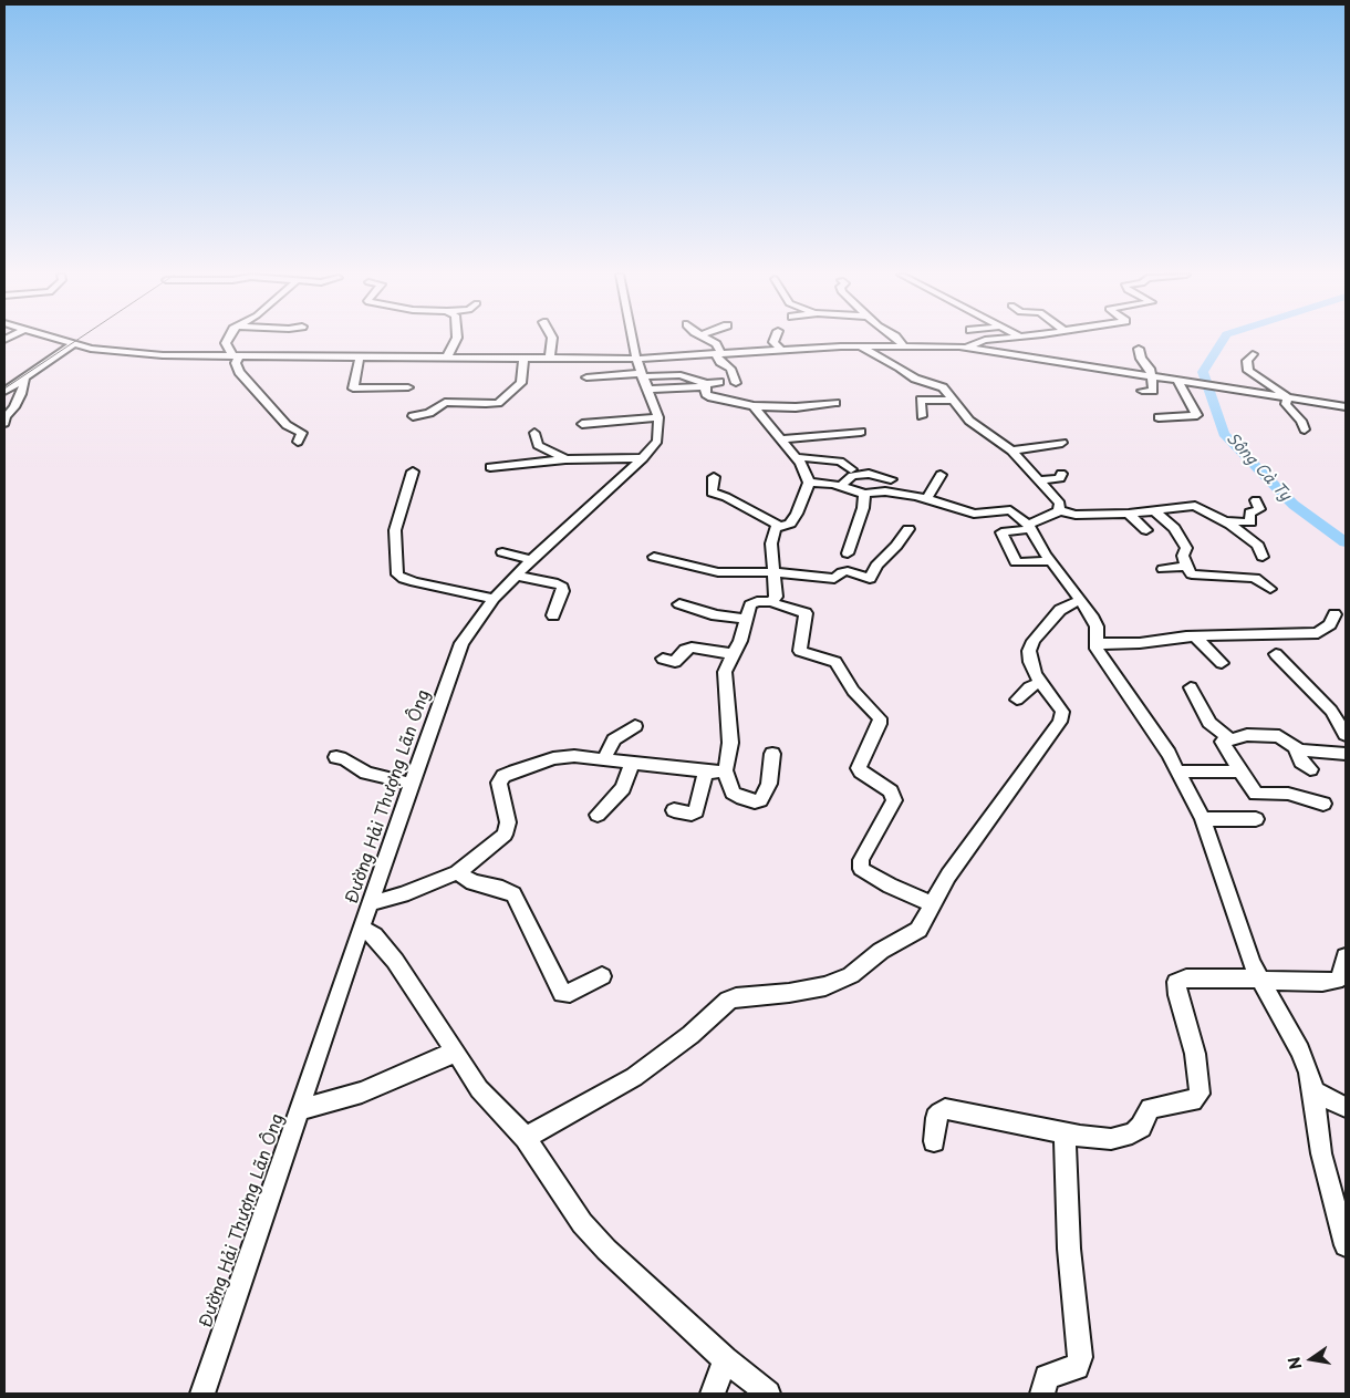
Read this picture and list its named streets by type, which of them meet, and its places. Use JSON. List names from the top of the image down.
{
  "streets": {
    "street": ["Đường Hải Thượng Lãn Ông"]
  },
  "water": ["Sông Cà Ty"],
  "north": "left"
}
